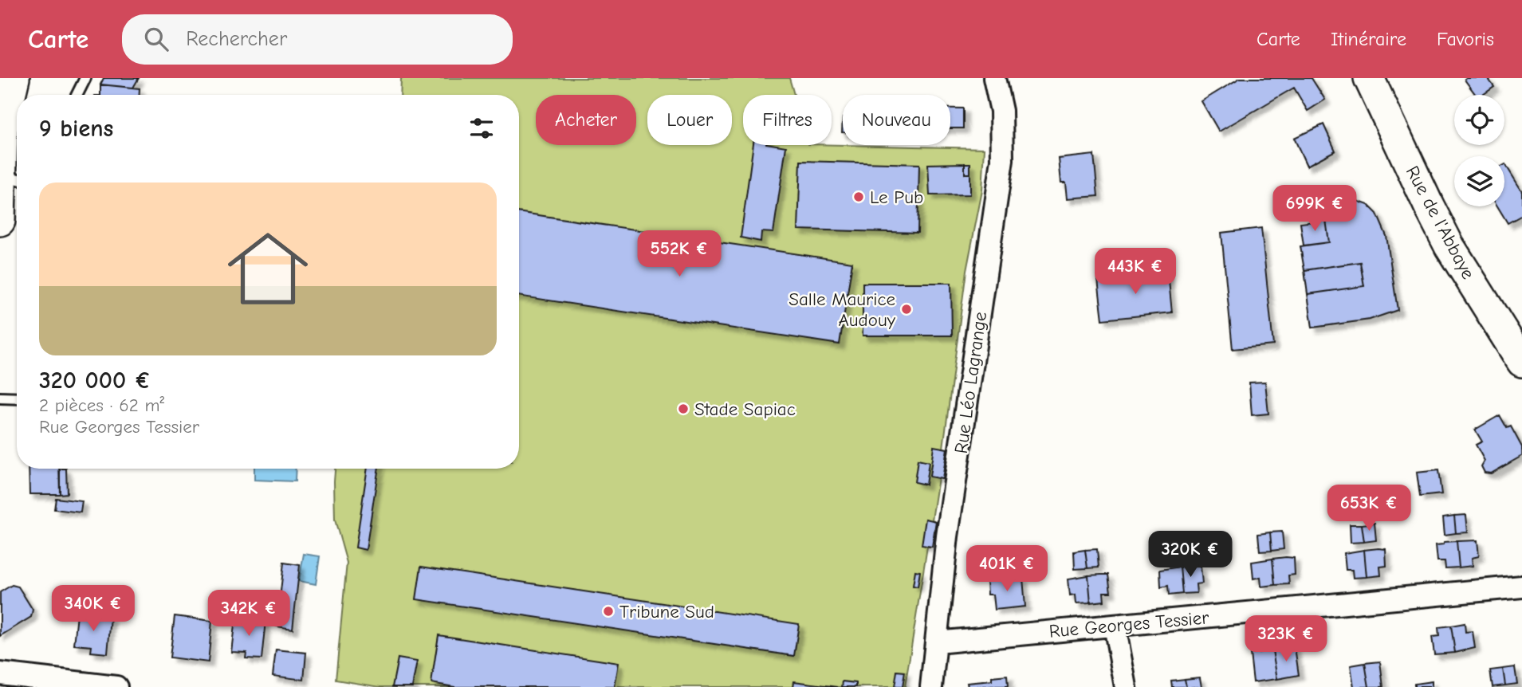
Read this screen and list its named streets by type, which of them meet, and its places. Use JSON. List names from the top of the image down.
{
  "streets": {
    "main road": ["Rue de l'Abbaye"],
    "street": ["Rue Léo Lagrange", "Rue Georges Tessier"]
  },
  "crossings": [
    ["Rue Léo Lagrange", "Rue Georges Tessier"]
  ],
  "places": [
    "Le Pub",
    "Salle Maurice Audouy",
    "Stade Sapiac",
    "Tribune Sud"
  ],
  "page": {
    "header": "Carte",
    "search": "Rechercher",
    "nav": ["Carte", "Itinéraire", "Favoris"],
    "chip": [
      "Acheter",
      "Louer",
      "Filtres",
      "Nouveau"
    ],
    "heading": "9 biens",
    "list": [
      {
        "name": "320 000 €",
        "note": "2 pièces · 62 m² · Rue Georges Tessier"
      }
    ],
    "price": [
      "699K €",
      "552K €",
      "443K €",
      "653K €",
      "320K €",
      "401K €",
      "340K €",
      "342K €",
      "323K €"
    ]
  }
}
